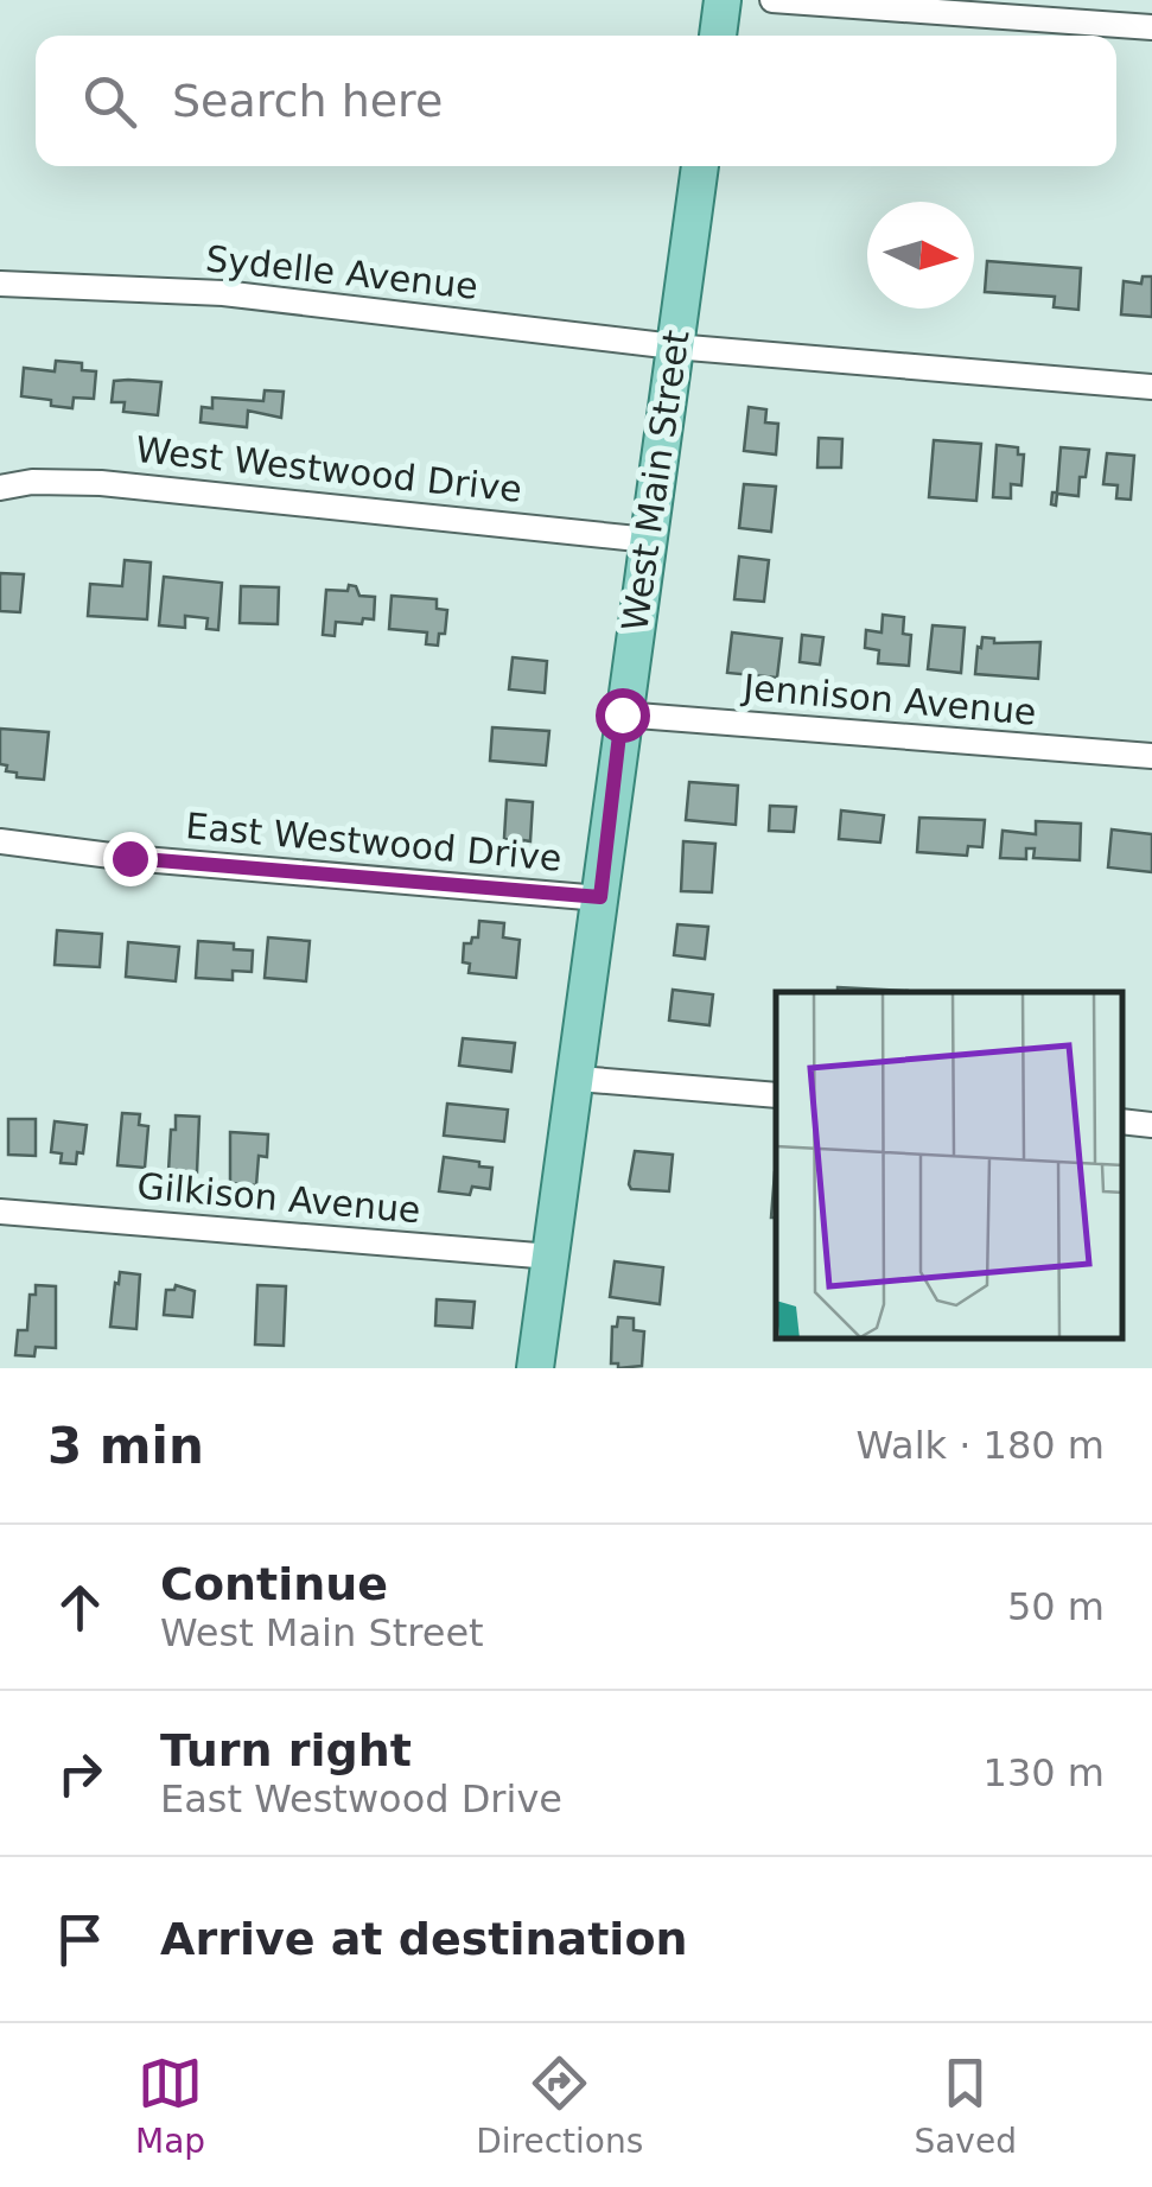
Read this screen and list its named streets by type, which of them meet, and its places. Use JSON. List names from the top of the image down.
{
  "streets": {
    "main road": ["West Main Street"],
    "street": [
      "Sydelle Avenue",
      "West Westwood Drive",
      "Jennison Avenue",
      "East Westwood Drive",
      "Gilkison Avenue"
    ]
  },
  "crossings": [
    ["Sydelle Avenue", "West Main Street"],
    ["West Westwood Drive", "West Main Street"],
    ["West Main Street", "Jennison Avenue"],
    ["West Main Street", "East Westwood Drive"],
    ["West Main Street", "Gilkison Avenue"]
  ],
  "north": "right",
  "page": {
    "search": "Search here",
    "heading": ["3 min", "Walk · 180 m"],
    "list": [
      ["Continue", "West Main Street", "50 m"],
      ["Turn right", "East Westwood Drive", "130 m"],
      "Arrive at destination"
    ],
    "nav": ["Map", "Directions", "Saved"]
  }
}
